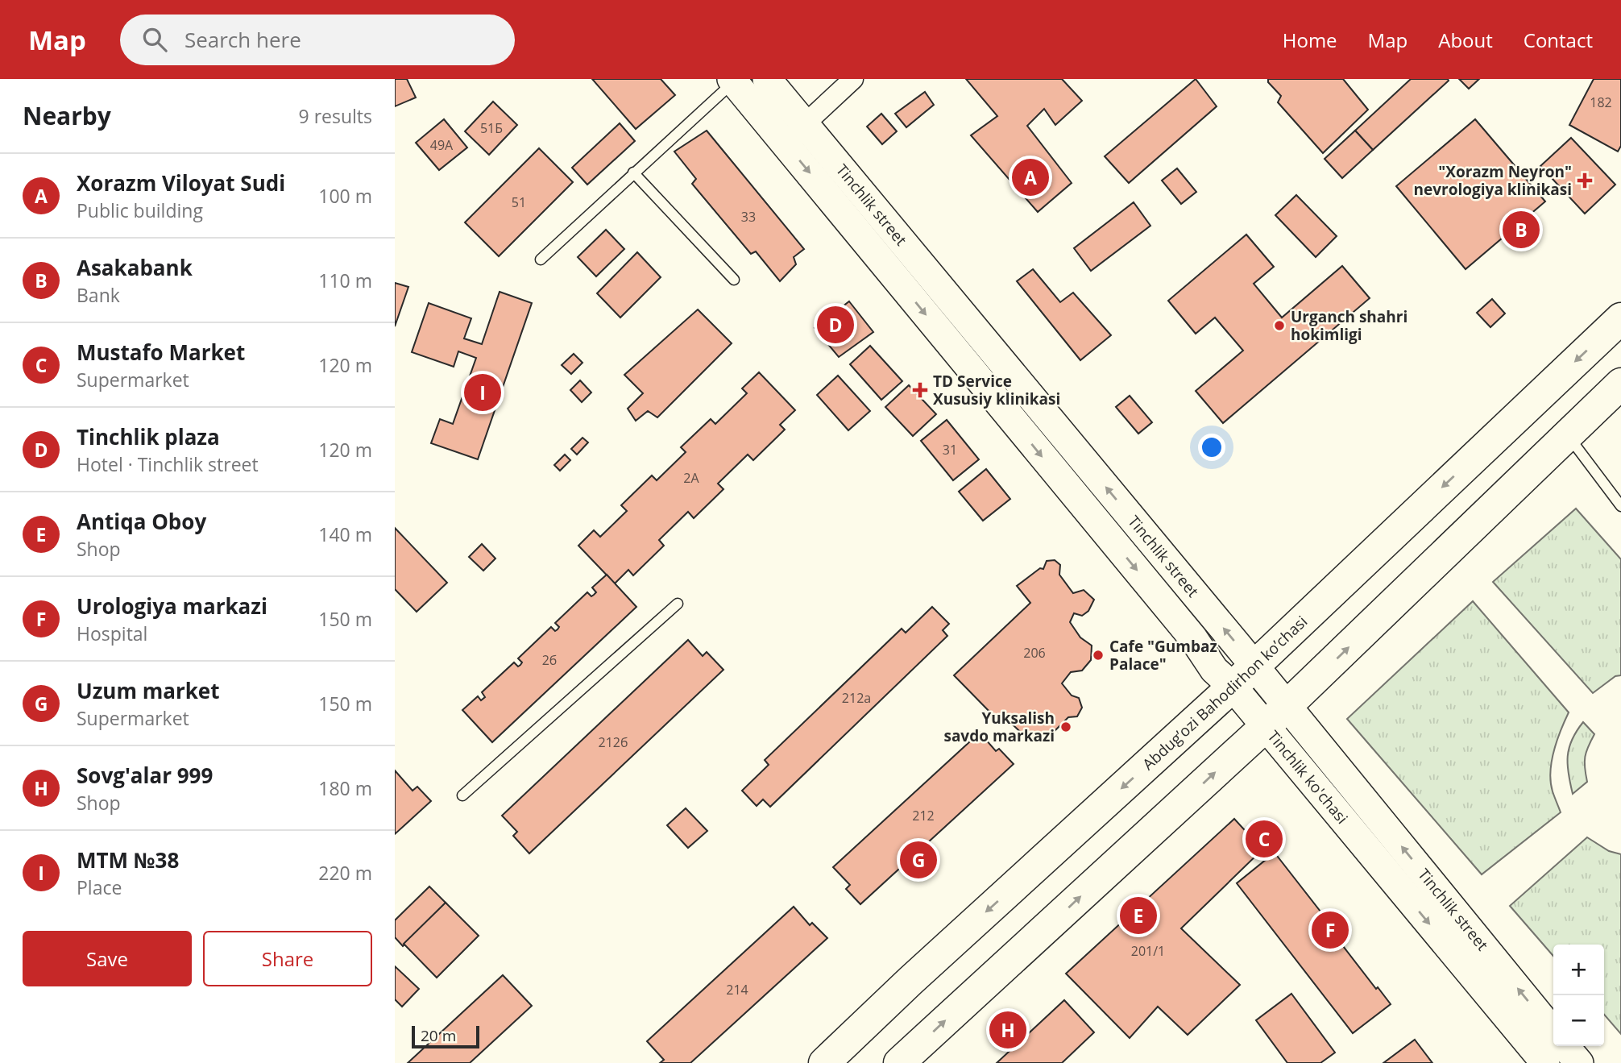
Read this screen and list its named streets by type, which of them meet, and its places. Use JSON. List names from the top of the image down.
{
  "streets": {
    "main road": ["Tinchlik street", "Abdug’ozi Bahodirhon ko’chasi", "Tinchlik ko'chasi"]
  },
  "crossings": [
    ["Tinchlik street", "Abdug’ozi Bahodirhon ko’chasi"],
    ["Tinchlik street", "Tinchlik ko'chasi"],
    ["Abdug’ozi Bahodirhon ko’chasi", "Tinchlik ko'chasi"]
  ],
  "one_way": ["Tinchlik ko'chasi"],
  "places": {
    "health": ["\"Xorazm Neyron\" nevrologiya klinikasi", "TD Service Xususiy klinikasi"],
    "other": ["Urganch shahri hokimligi", "Cafe \"Gumbaz Palace\"", "Yuksalish savdo markazi"]
  },
  "house_numbers": [
    "182",
    "51Б",
    "49A",
    "51",
    "33",
    "31",
    "2А",
    "206",
    "2б",
    "212а",
    "212б",
    "212",
    "201/1",
    "214"
  ],
  "scale_bar": "20 m",
  "page": {
    "header": "Map",
    "search": "Search here",
    "nav": [
      "Home",
      "Map",
      "About",
      "Contact"
    ],
    "heading": ["Nearby", "9 results"],
    "list": [
      {
        "mark": "A",
        "name": "Xorazm Viloyat Sudi",
        "note": "Public building",
        "value": "100 m"
      },
      {
        "mark": "B",
        "name": "Asakabank",
        "note": "Bank",
        "value": "110 m"
      },
      {
        "mark": "C",
        "name": "Mustafo Market",
        "note": "Supermarket",
        "value": "120 m"
      },
      {
        "mark": "D",
        "name": "Tinchlik plaza",
        "note": "Hotel · Tinchlik street",
        "value": "120 m"
      },
      {
        "mark": "E",
        "name": "Antiqa Oboy",
        "note": "Shop",
        "value": "140 m"
      },
      {
        "mark": "F",
        "name": "Urologiya markazi",
        "note": "Hospital",
        "value": "150 m"
      },
      {
        "mark": "G",
        "name": "Uzum market",
        "note": "Supermarket",
        "value": "150 m"
      },
      {
        "mark": "H",
        "name": "Sovg'alar 999",
        "note": "Shop",
        "value": "180 m"
      },
      {
        "mark": "I",
        "name": "МТМ №38",
        "note": "Place",
        "value": "220 m"
      }
    ],
    "pins": [
      "A",
      "B",
      "D",
      "I",
      "C",
      "G",
      "E",
      "F",
      "H"
    ],
    "buttons": ["Save", "Share"],
    "map_buttons": ["+", "−"],
    "scale": "20 m"
  }
}
